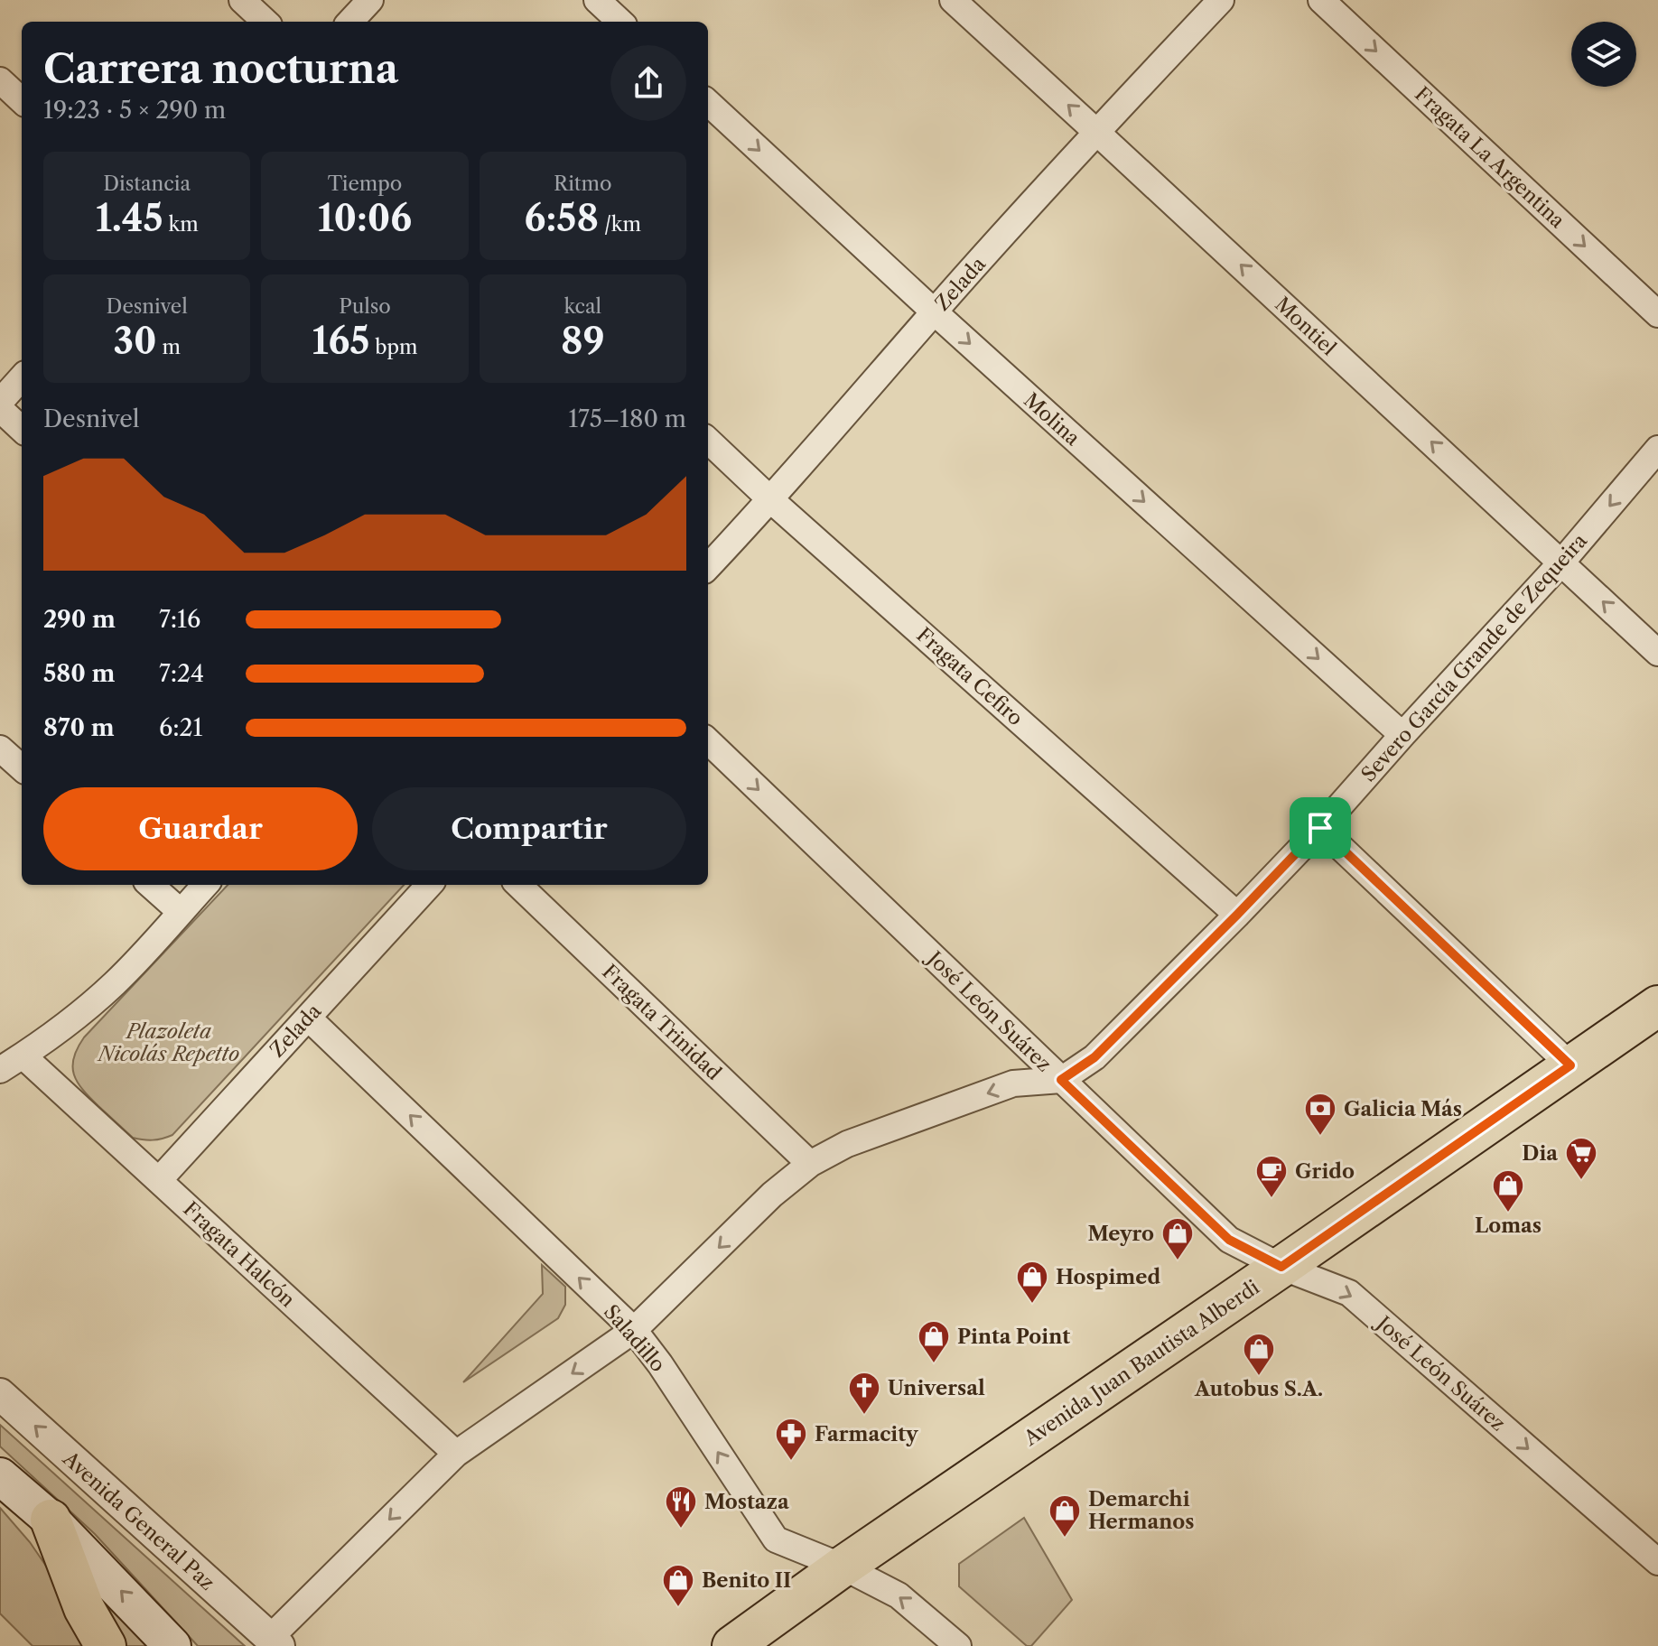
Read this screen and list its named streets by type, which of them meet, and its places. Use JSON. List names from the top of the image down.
{
  "streets": {
    "main road": ["Avenida Juan Bautista Alberdi"],
    "street": [
      "Fragata La Argentina",
      "Zelada",
      "Montiel",
      "Molina",
      "Severo García Grande de Zequeira",
      "Fragata Cefiro",
      "José León Suárez",
      "Fragata Trinidad",
      "Fragata Halcón",
      "Saladillo",
      "Avenida General Paz"
    ]
  },
  "crossings": [
    ["Zelada", "Montiel"],
    ["Zelada", "Molina"],
    ["Zelada", "Fragata Cefiro"],
    ["Zelada", "Fragata Halcón"],
    ["Zelada", "Saladillo"],
    ["Montiel", "Severo García Grande de Zequeira"],
    ["Molina", "Severo García Grande de Zequeira"],
    ["Severo García Grande de Zequeira", "Fragata Cefiro"],
    ["Severo García Grande de Zequeira", "José León Suárez"],
    ["Severo García Grande de Zequeira", "Fragata Trinidad"],
    ["Severo García Grande de Zequeira", "Fragata Halcón"],
    ["Severo García Grande de Zequeira", "Saladillo"],
    ["Severo García Grande de Zequeira", "Avenida General Paz"],
    ["José León Suárez", "Avenida Juan Bautista Alberdi"],
    ["Saladillo", "Avenida Juan Bautista Alberdi"]
  ],
  "one_way": [
    "Fragata La Argentina",
    "Montiel",
    "Molina",
    "Severo García Grande de Zequeira",
    "José León Suárez",
    "Saladillo",
    "Avenida General Paz"
  ],
  "parks": ["Plazoleta Nicolás Repetto"],
  "places": {
    "bank": ["Galicia Más"],
    "supermarket": ["Dia"],
    "cafe": ["Grido"],
    "shop": [
      "Lomas",
      "Meyro",
      "Hospimed",
      "Pinta Point",
      "Autobus S.A.",
      "Demarchi Hermanos",
      "Benito II"
    ],
    "church": ["Universal"],
    "pharmacy": ["Farmacity"],
    "restaurant": ["Mostaza"]
  },
  "page": {
    "heading": ["Carrera nocturna", "19:23 · 5 × 290 m"],
    "stats": [
      ["Distancia", "1.45 km"],
      ["Tiempo", "10:06"],
      ["Ritmo", "6:58 /km"],
      ["Desnivel", "30 m"],
      ["Pulso", "165 bpm"],
      ["kcal", "89"]
    ],
    "chart": ["Desnivel", "175–180 m"],
    "list": [
      {
        "name": "290 m",
        "note": "7:16"
      },
      {
        "name": "580 m",
        "note": "7:24"
      },
      {
        "name": "870 m",
        "note": "6:21"
      }
    ],
    "buttons": ["Guardar", "Compartir"]
  }
}
